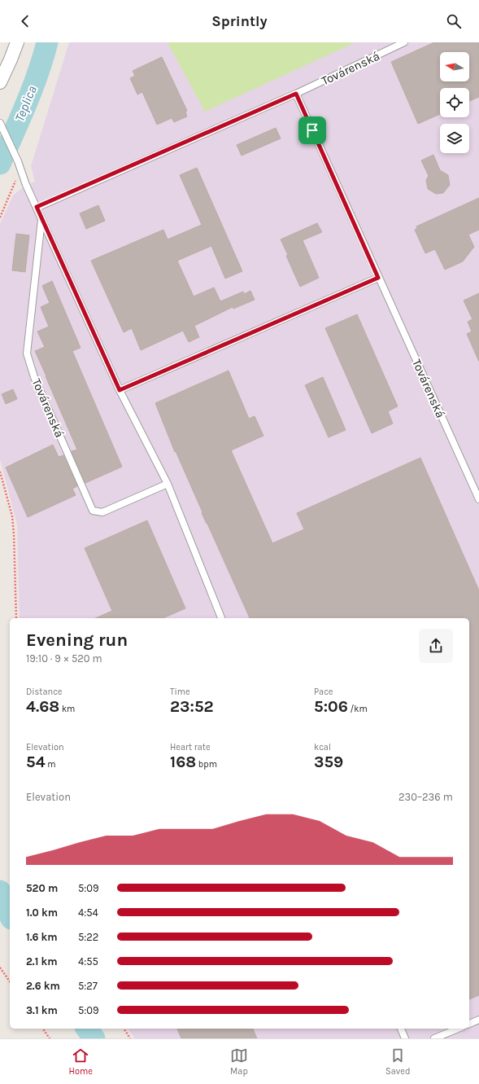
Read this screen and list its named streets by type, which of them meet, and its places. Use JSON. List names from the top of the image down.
{
  "streets": {
    "lane": ["Továrenská"]
  },
  "water": ["Teplica"],
  "north": "left",
  "page": {
    "header": "Sprintly",
    "heading": ["Evening run", "19:10 · 9 × 520 m"],
    "stats": [
      ["Distance", "4.68 km"],
      ["Time", "23:52"],
      ["Pace", "5:06 /km"],
      ["Elevation", "54 m"],
      ["Heart rate", "168 bpm"],
      ["kcal", "359"]
    ],
    "chart": ["Elevation", "230–236 m"],
    "list": [
      {
        "name": "520 m",
        "note": "5:09"
      },
      {
        "name": "1.0 km",
        "note": "4:54"
      },
      {
        "name": "1.6 km",
        "note": "5:22"
      },
      {
        "name": "2.1 km",
        "note": "4:55"
      },
      {
        "name": "2.6 km",
        "note": "5:27"
      },
      {
        "name": "3.1 km",
        "note": "5:09"
      }
    ],
    "tabs": ["Home", "Map", "Saved"]
  }
}
